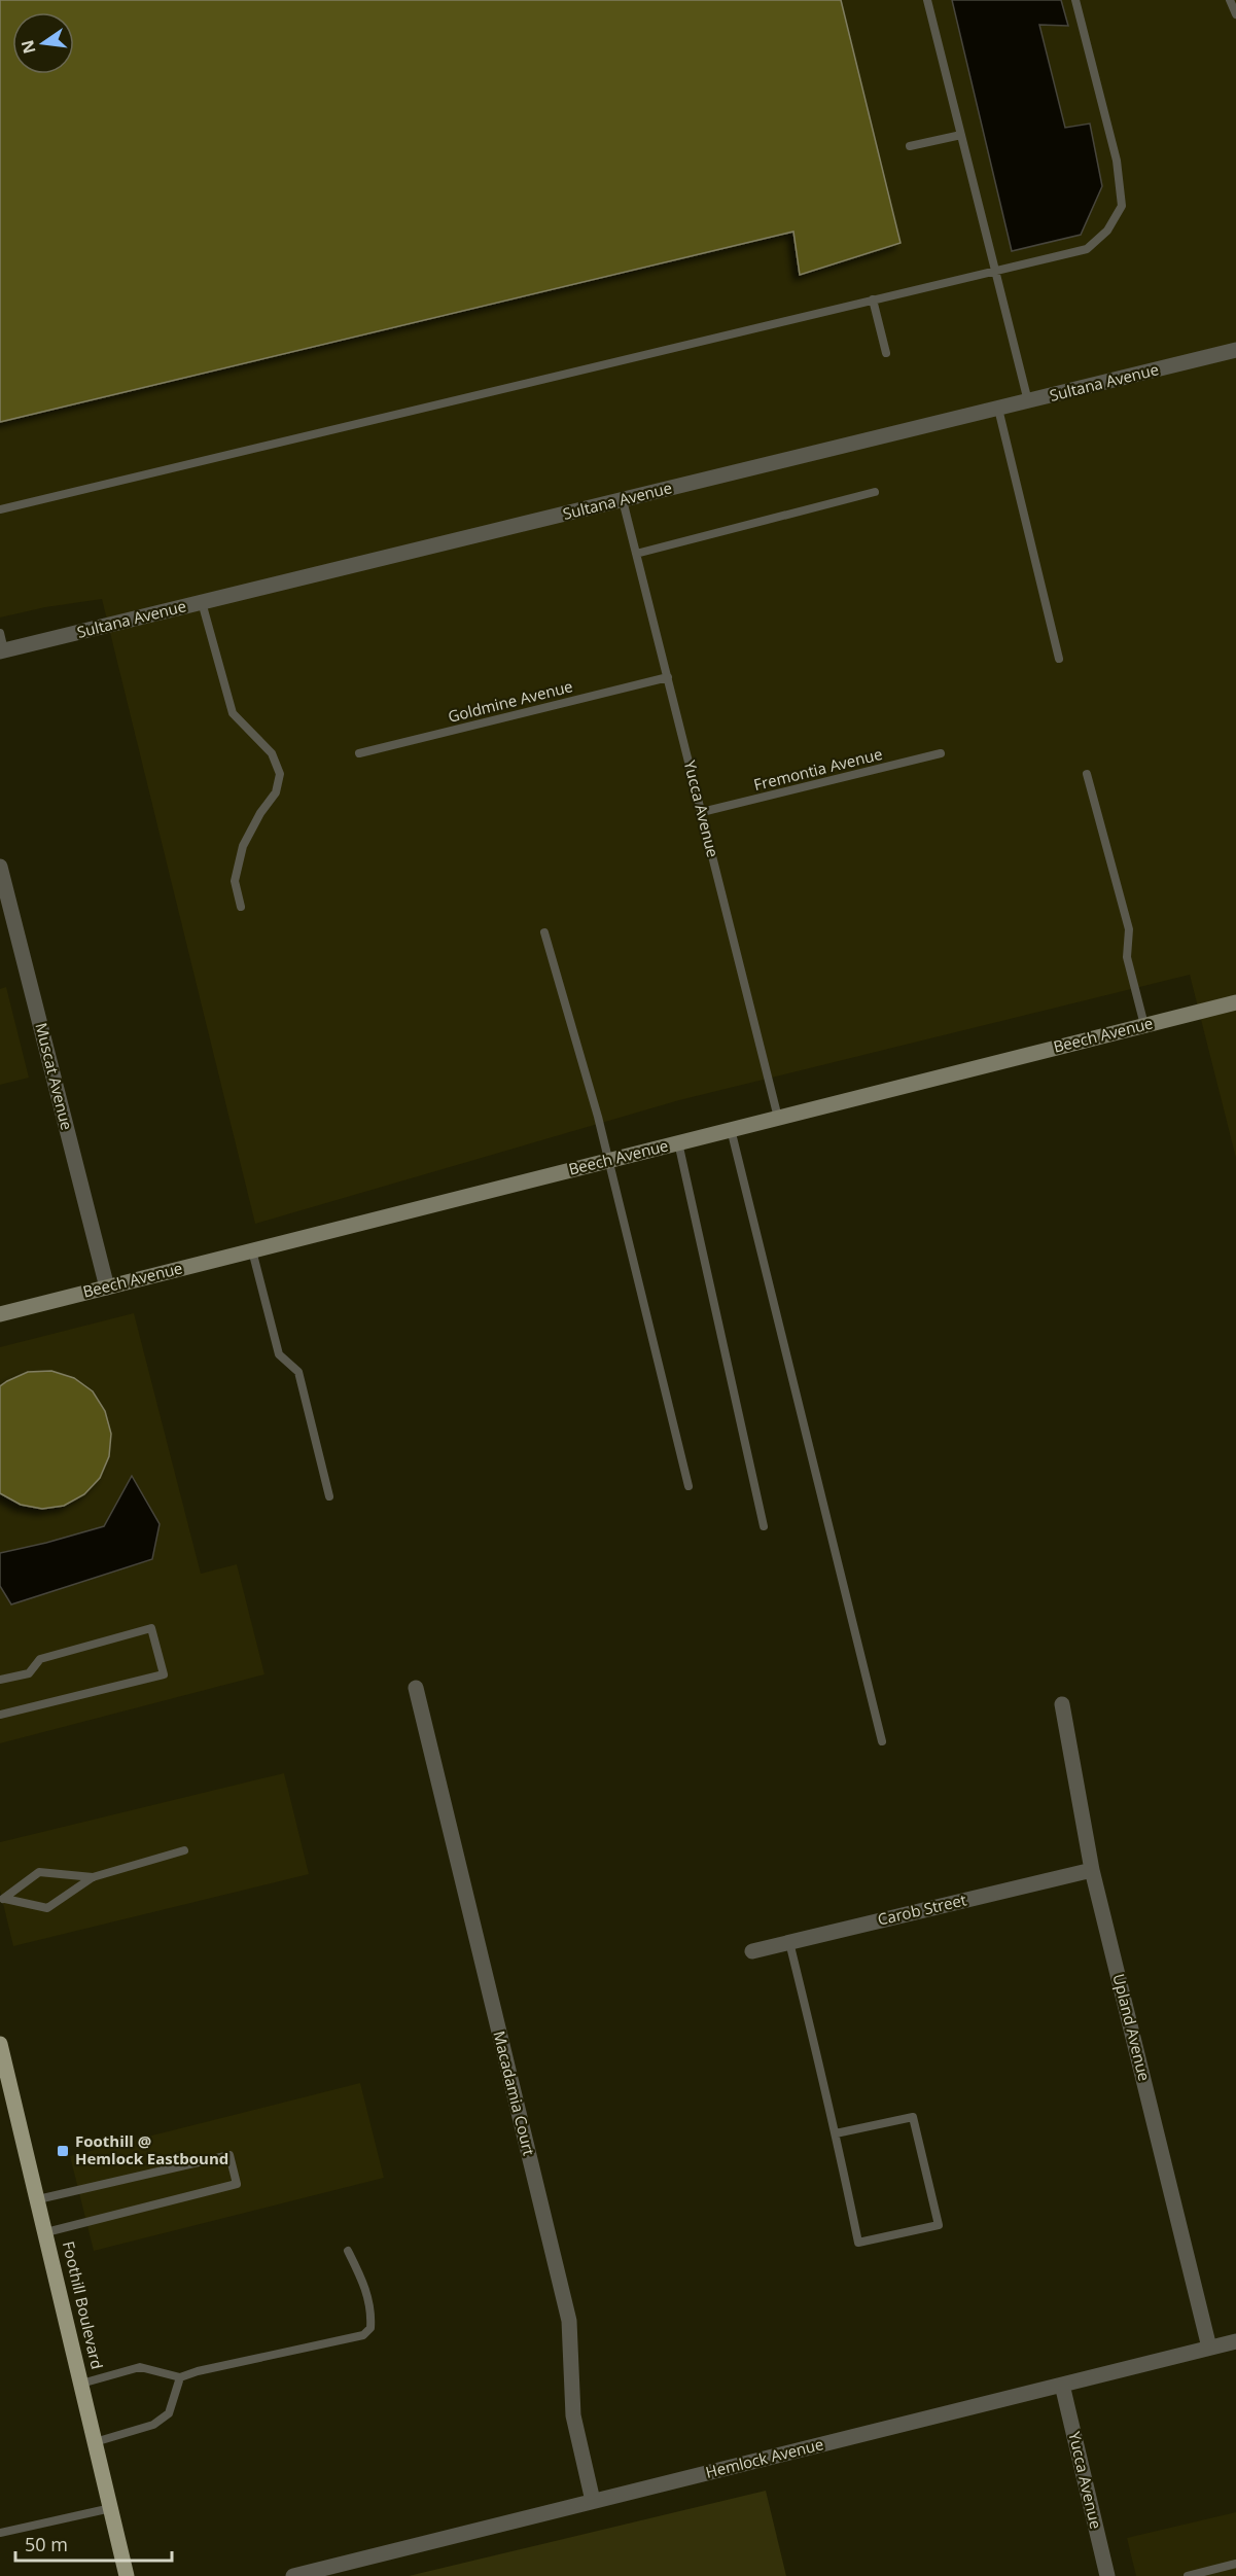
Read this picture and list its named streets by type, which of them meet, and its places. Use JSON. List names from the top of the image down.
{
  "streets": {
    "main road": ["Beech Avenue", "Foothill Boulevard"],
    "street": [
      "Sultana Avenue",
      "Yucca Avenue",
      "Muscat Avenue",
      "Carob Street",
      "Upland Avenue",
      "Macadamia Court",
      "Hemlock Avenue"
    ],
    "lane": ["Goldmine Avenue", "Fremontia Avenue"]
  },
  "crossings": [
    ["Sultana Avenue", "Yucca Avenue"],
    ["Goldmine Avenue", "Yucca Avenue"],
    ["Fremontia Avenue", "Yucca Avenue"],
    ["Yucca Avenue", "Beech Avenue"],
    ["Yucca Avenue", "Hemlock Avenue"],
    ["Beech Avenue", "Muscat Avenue"],
    ["Carob Street", "Upland Avenue"],
    ["Upland Avenue", "Hemlock Avenue"],
    ["Macadamia Court", "Hemlock Avenue"]
  ],
  "places": {
    "transit": ["Foothill @ Hemlock Eastbound"]
  },
  "scale_bar": "50 m",
  "north": "left"
}
